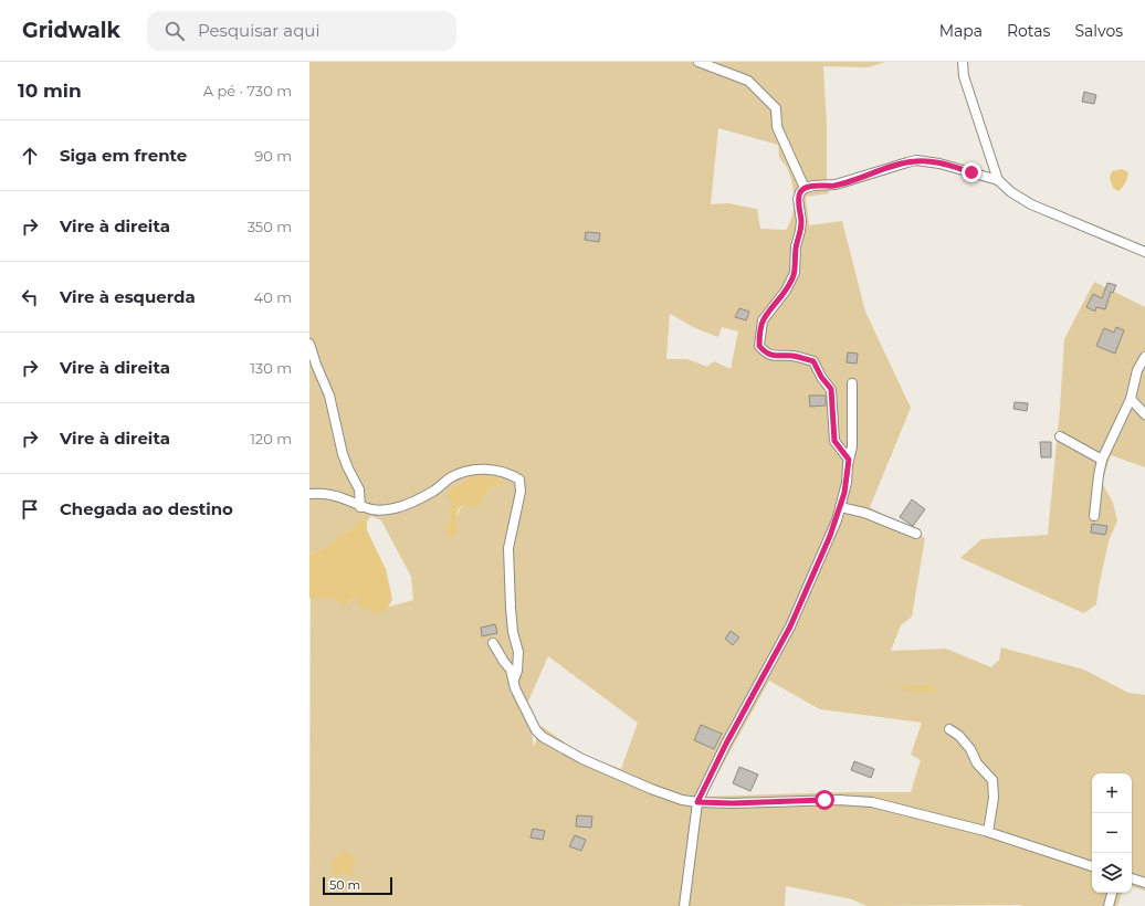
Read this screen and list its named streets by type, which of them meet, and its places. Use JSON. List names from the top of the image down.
{
  "scale_bar": "50 m",
  "page": {
    "header": "Gridwalk",
    "search": "Pesquisar aqui",
    "nav": ["Mapa", "Rotas", "Salvos"],
    "heading": ["10 min", "A pé · 730 m"],
    "list": [
      ["Siga em frente", "90 m"],
      ["Vire à direita", "350 m"],
      ["Vire à esquerda", "40 m"],
      ["Vire à direita", "130 m"],
      ["Vire à direita", "120 m"],
      "Chegada ao destino"
    ],
    "map_buttons": ["+", "−"],
    "scale": "50 m"
  }
}
